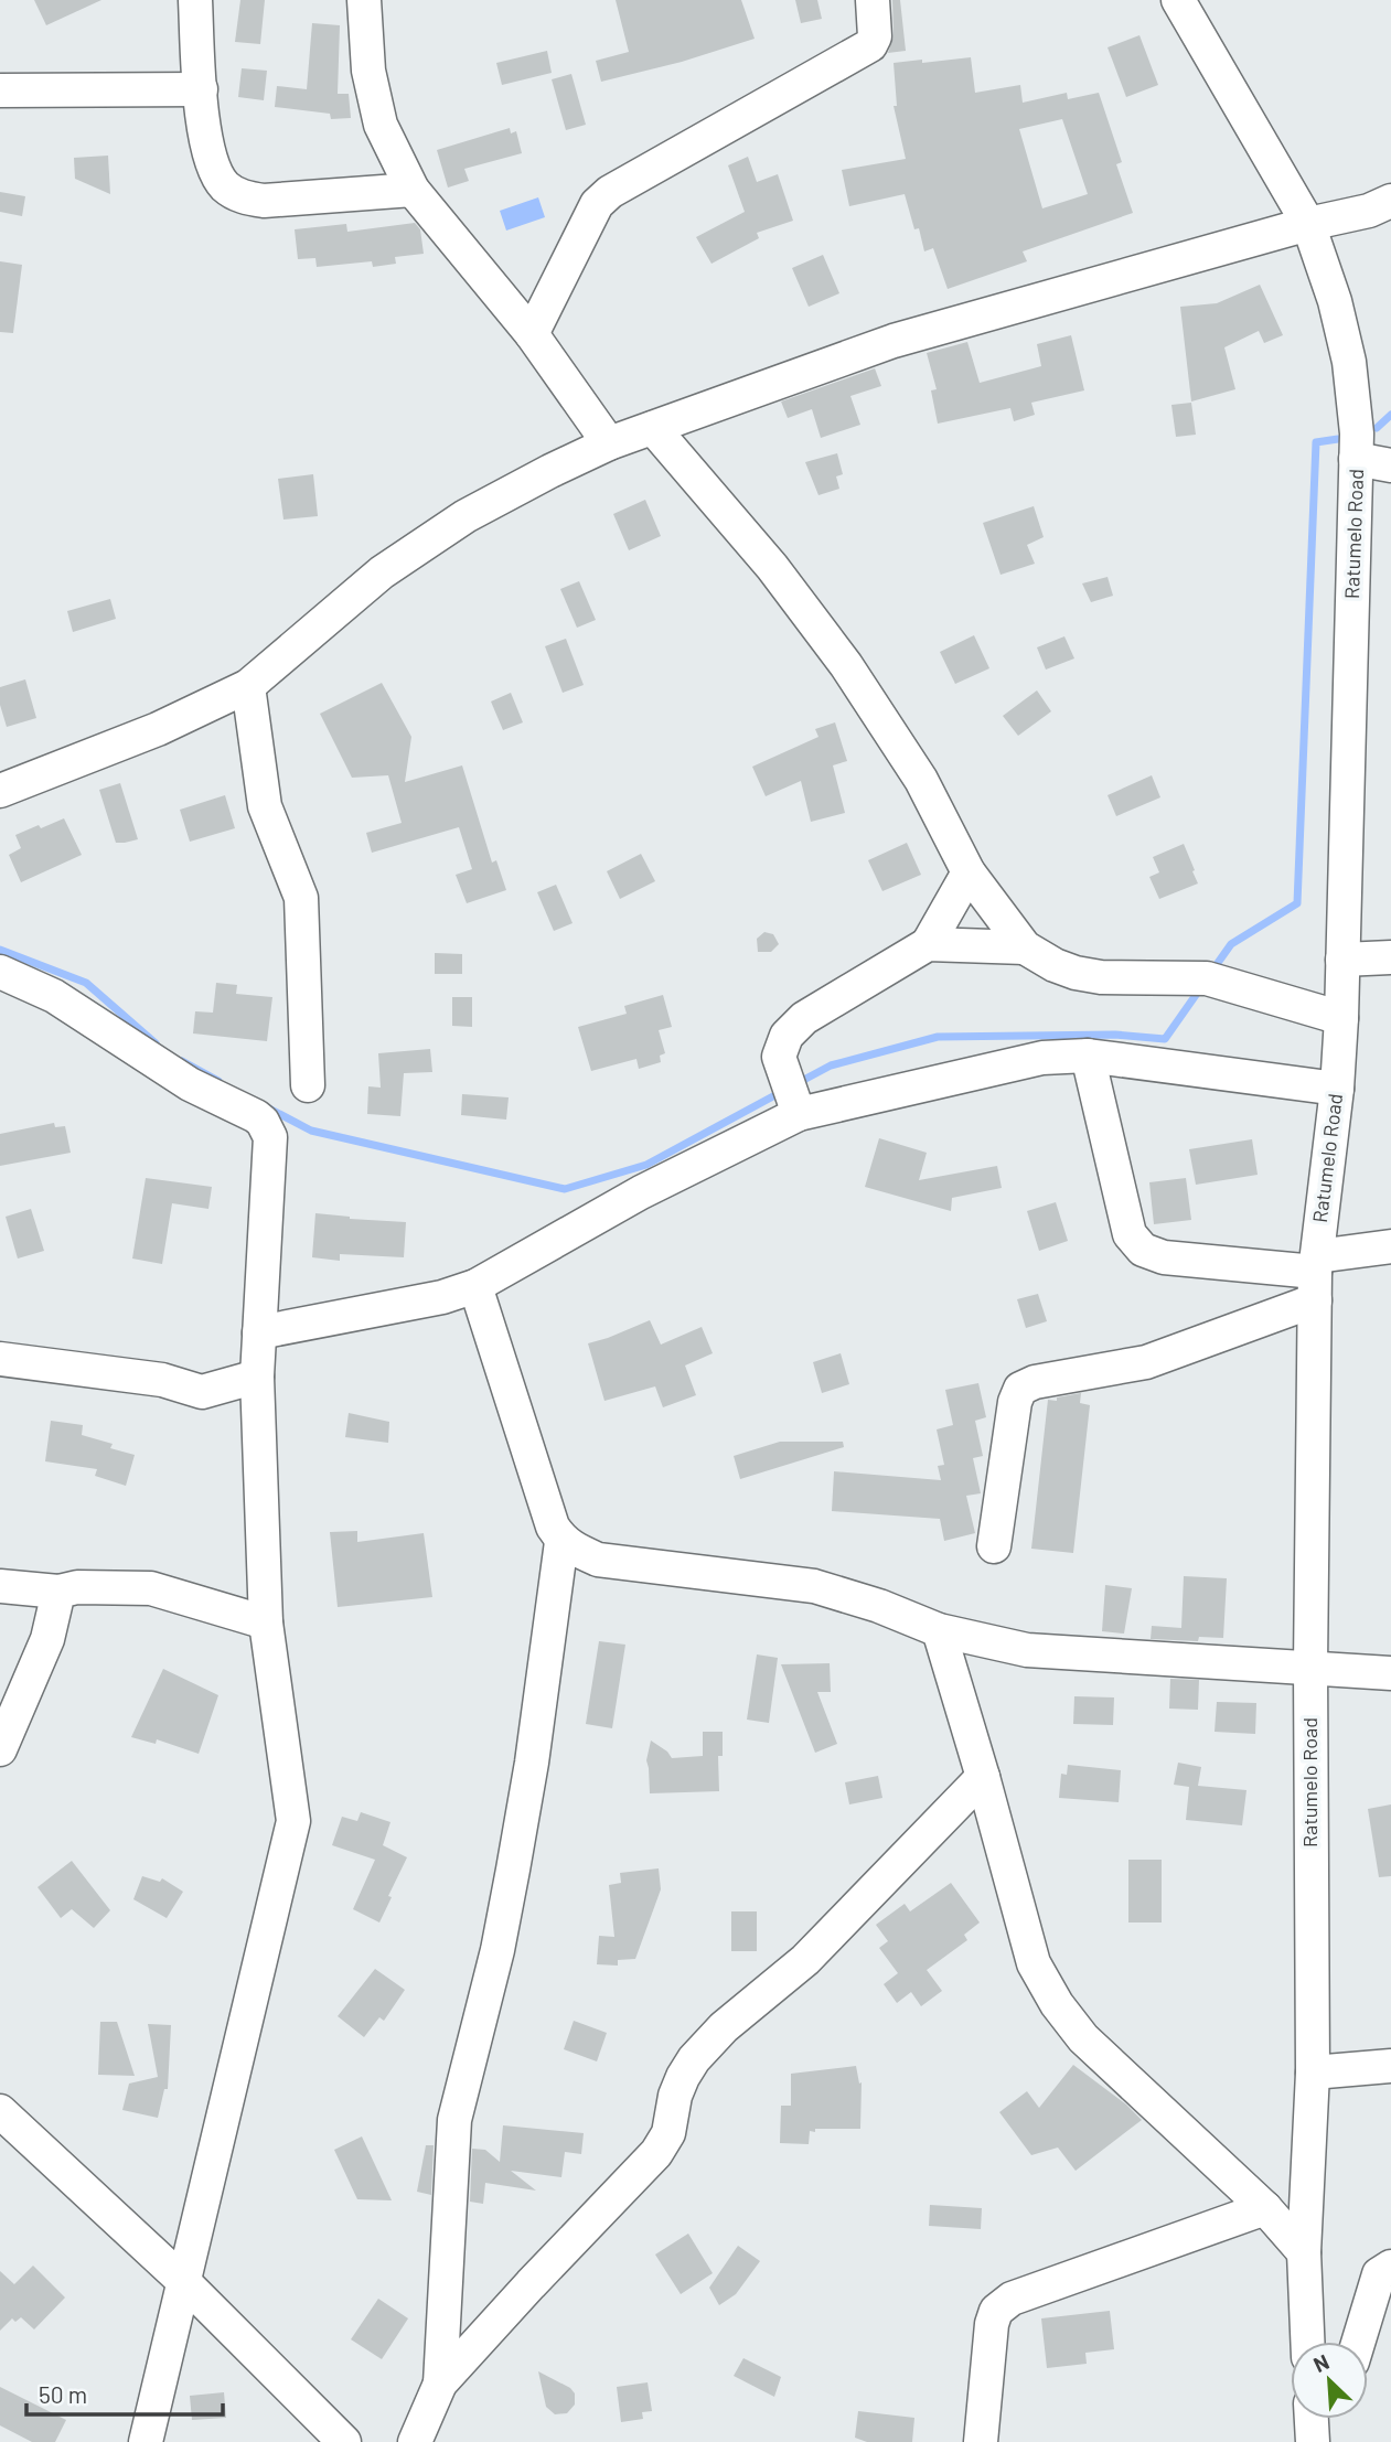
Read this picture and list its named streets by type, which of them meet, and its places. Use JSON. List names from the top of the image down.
{
  "streets": {
    "street": ["Ratumelo Road"]
  },
  "scale_bar": "50 m",
  "north": "top left"
}
